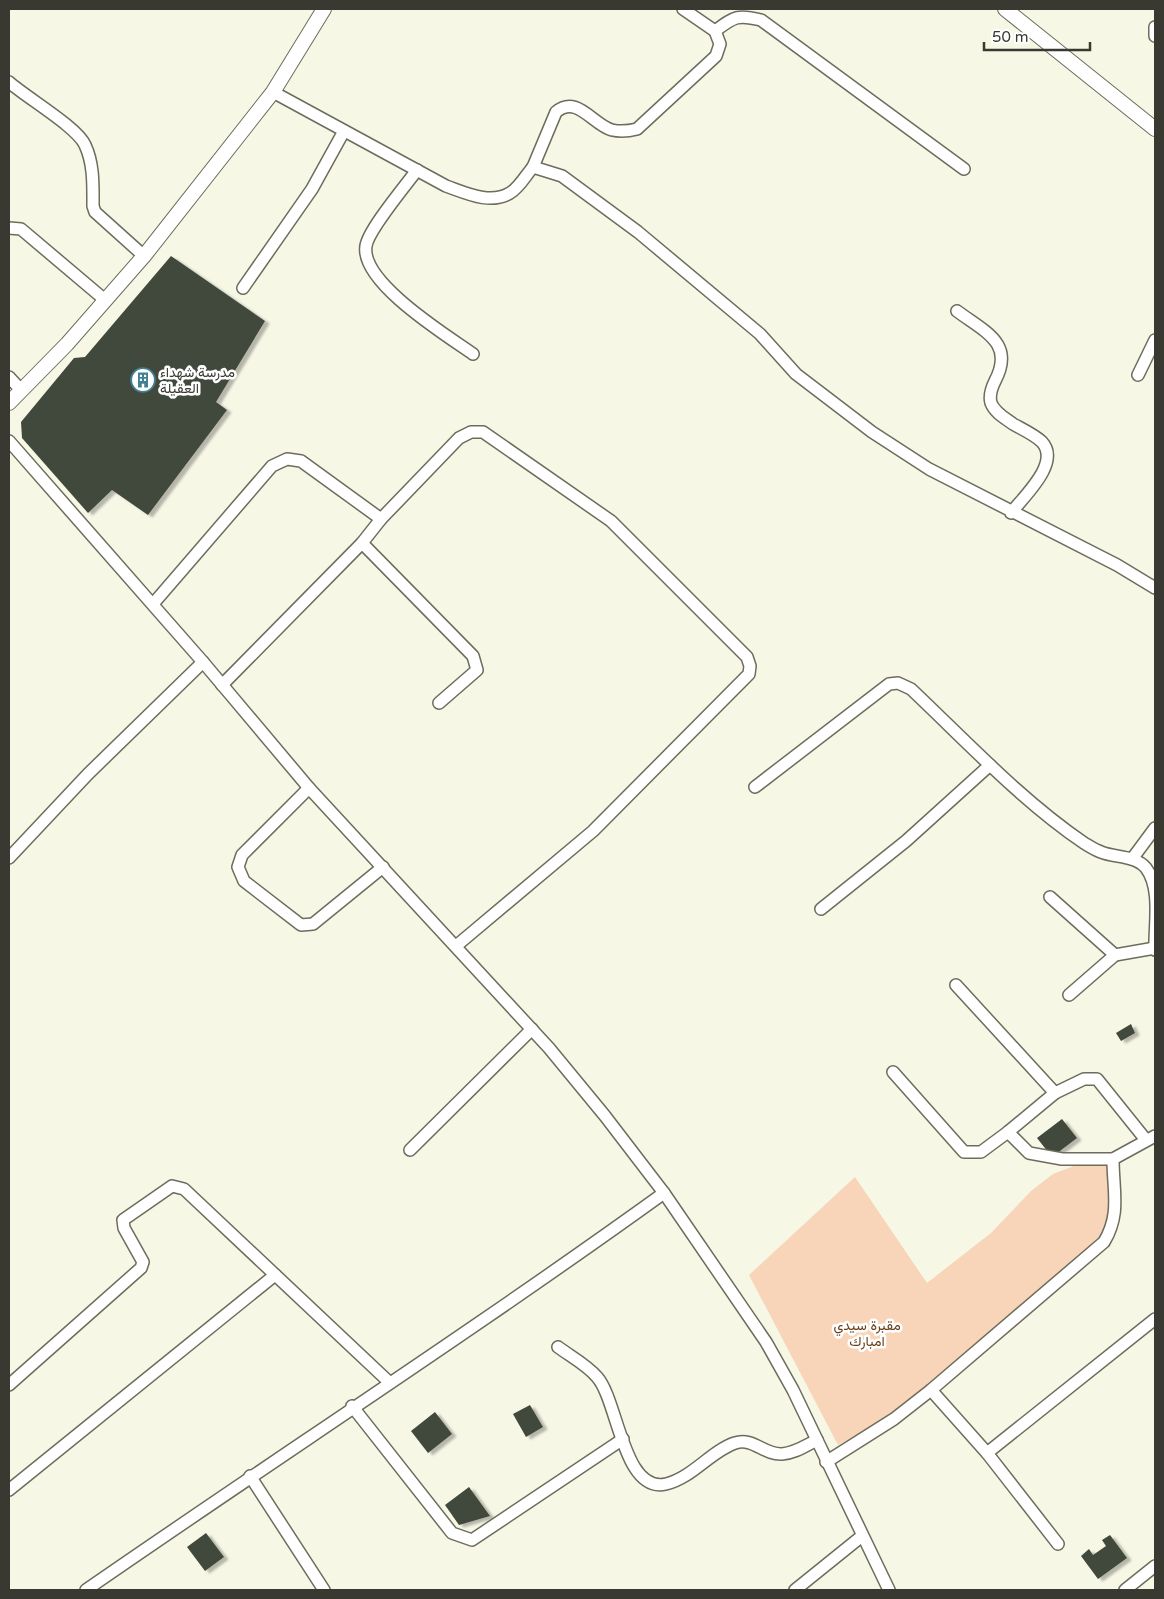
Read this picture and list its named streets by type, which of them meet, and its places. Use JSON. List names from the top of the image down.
{
  "parks": ["مقبرة سيدي امبارك"],
  "places": {
    "building": ["مدرسة شهداء العقيلة"]
  },
  "scale_bar": "50 m"
}
